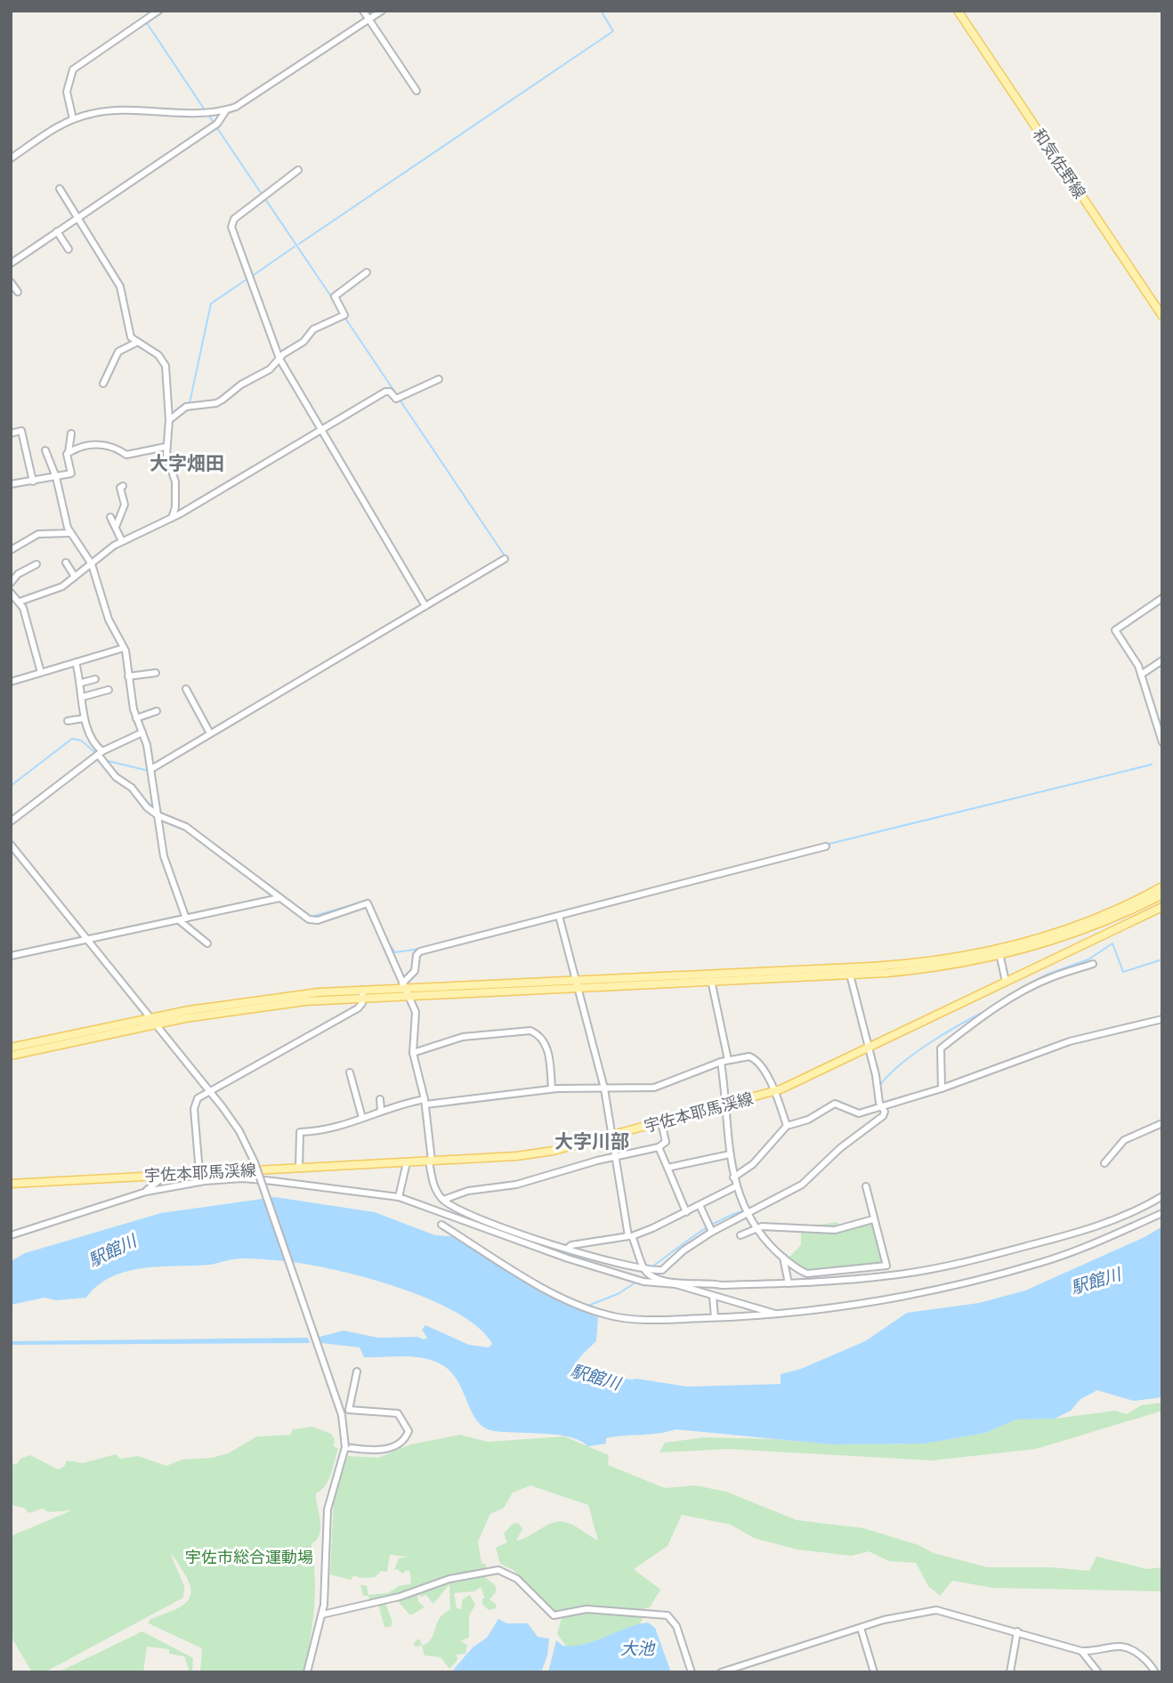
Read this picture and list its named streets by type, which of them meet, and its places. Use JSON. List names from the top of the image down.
{
  "streets": {
    "main road": ["和気佐野線", "宇佐本耶馬渓線"]
  },
  "districts": ["大字畑田", "大字川部"],
  "water": ["駅館川", "大池"],
  "parks": ["宇佐市総合運動場"]
}
